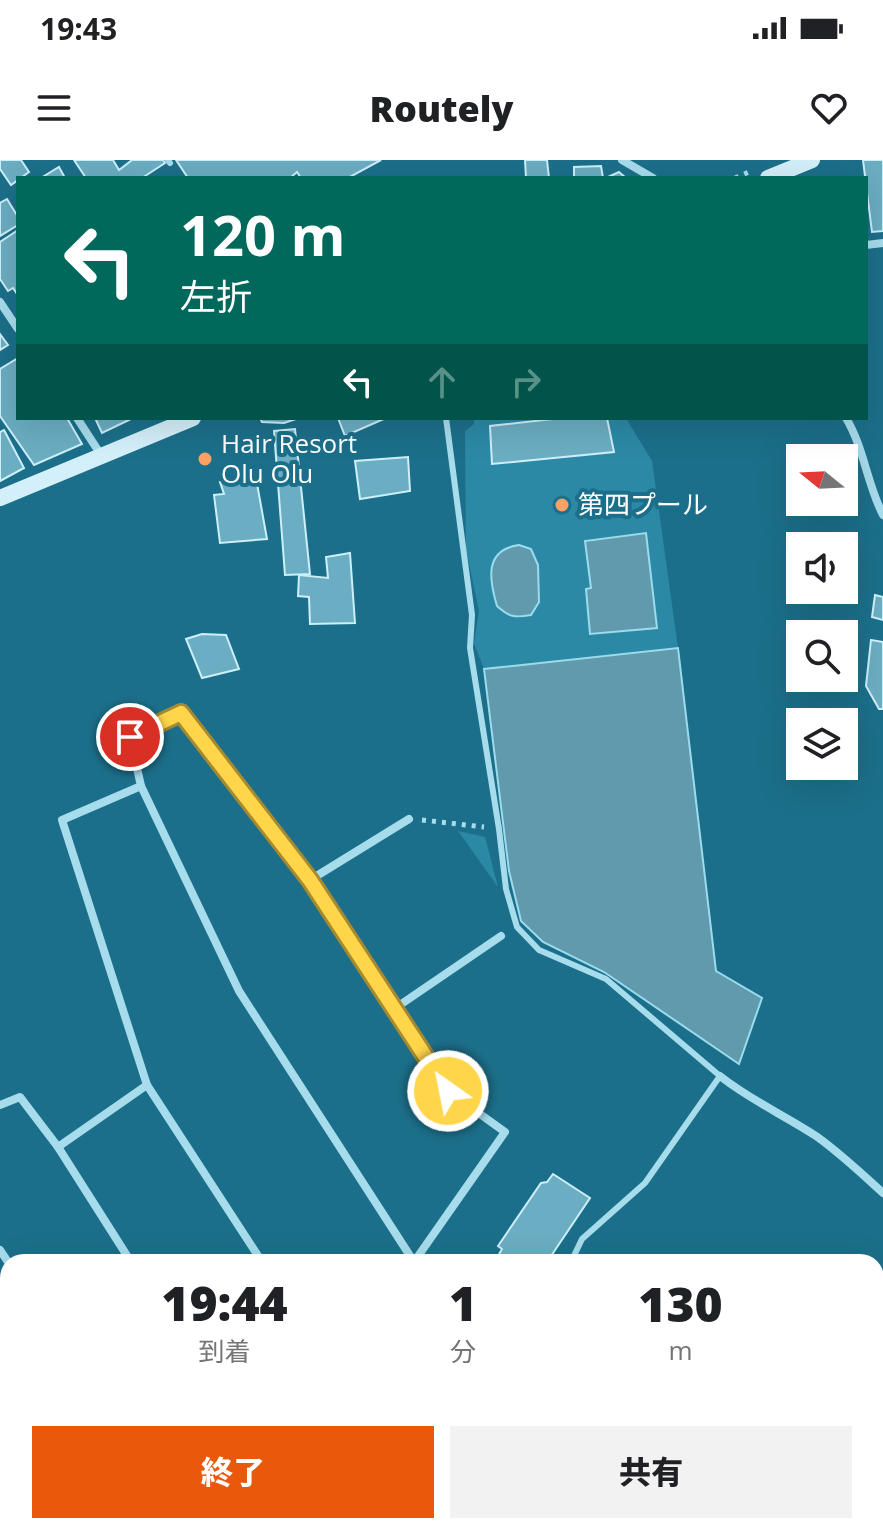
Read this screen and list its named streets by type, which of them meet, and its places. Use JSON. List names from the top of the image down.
{
  "places": ["Hair Resort Olu Olu", "第四プール"],
  "north": "left",
  "page": {
    "status": "19:43",
    "header": "Routely",
    "turn": ["120 m", "左折"],
    "eta": [
      "19:44",
      "到着",
      "1",
      "分",
      "130",
      "m"
    ],
    "buttons": ["終了", "共有"]
  }
}
